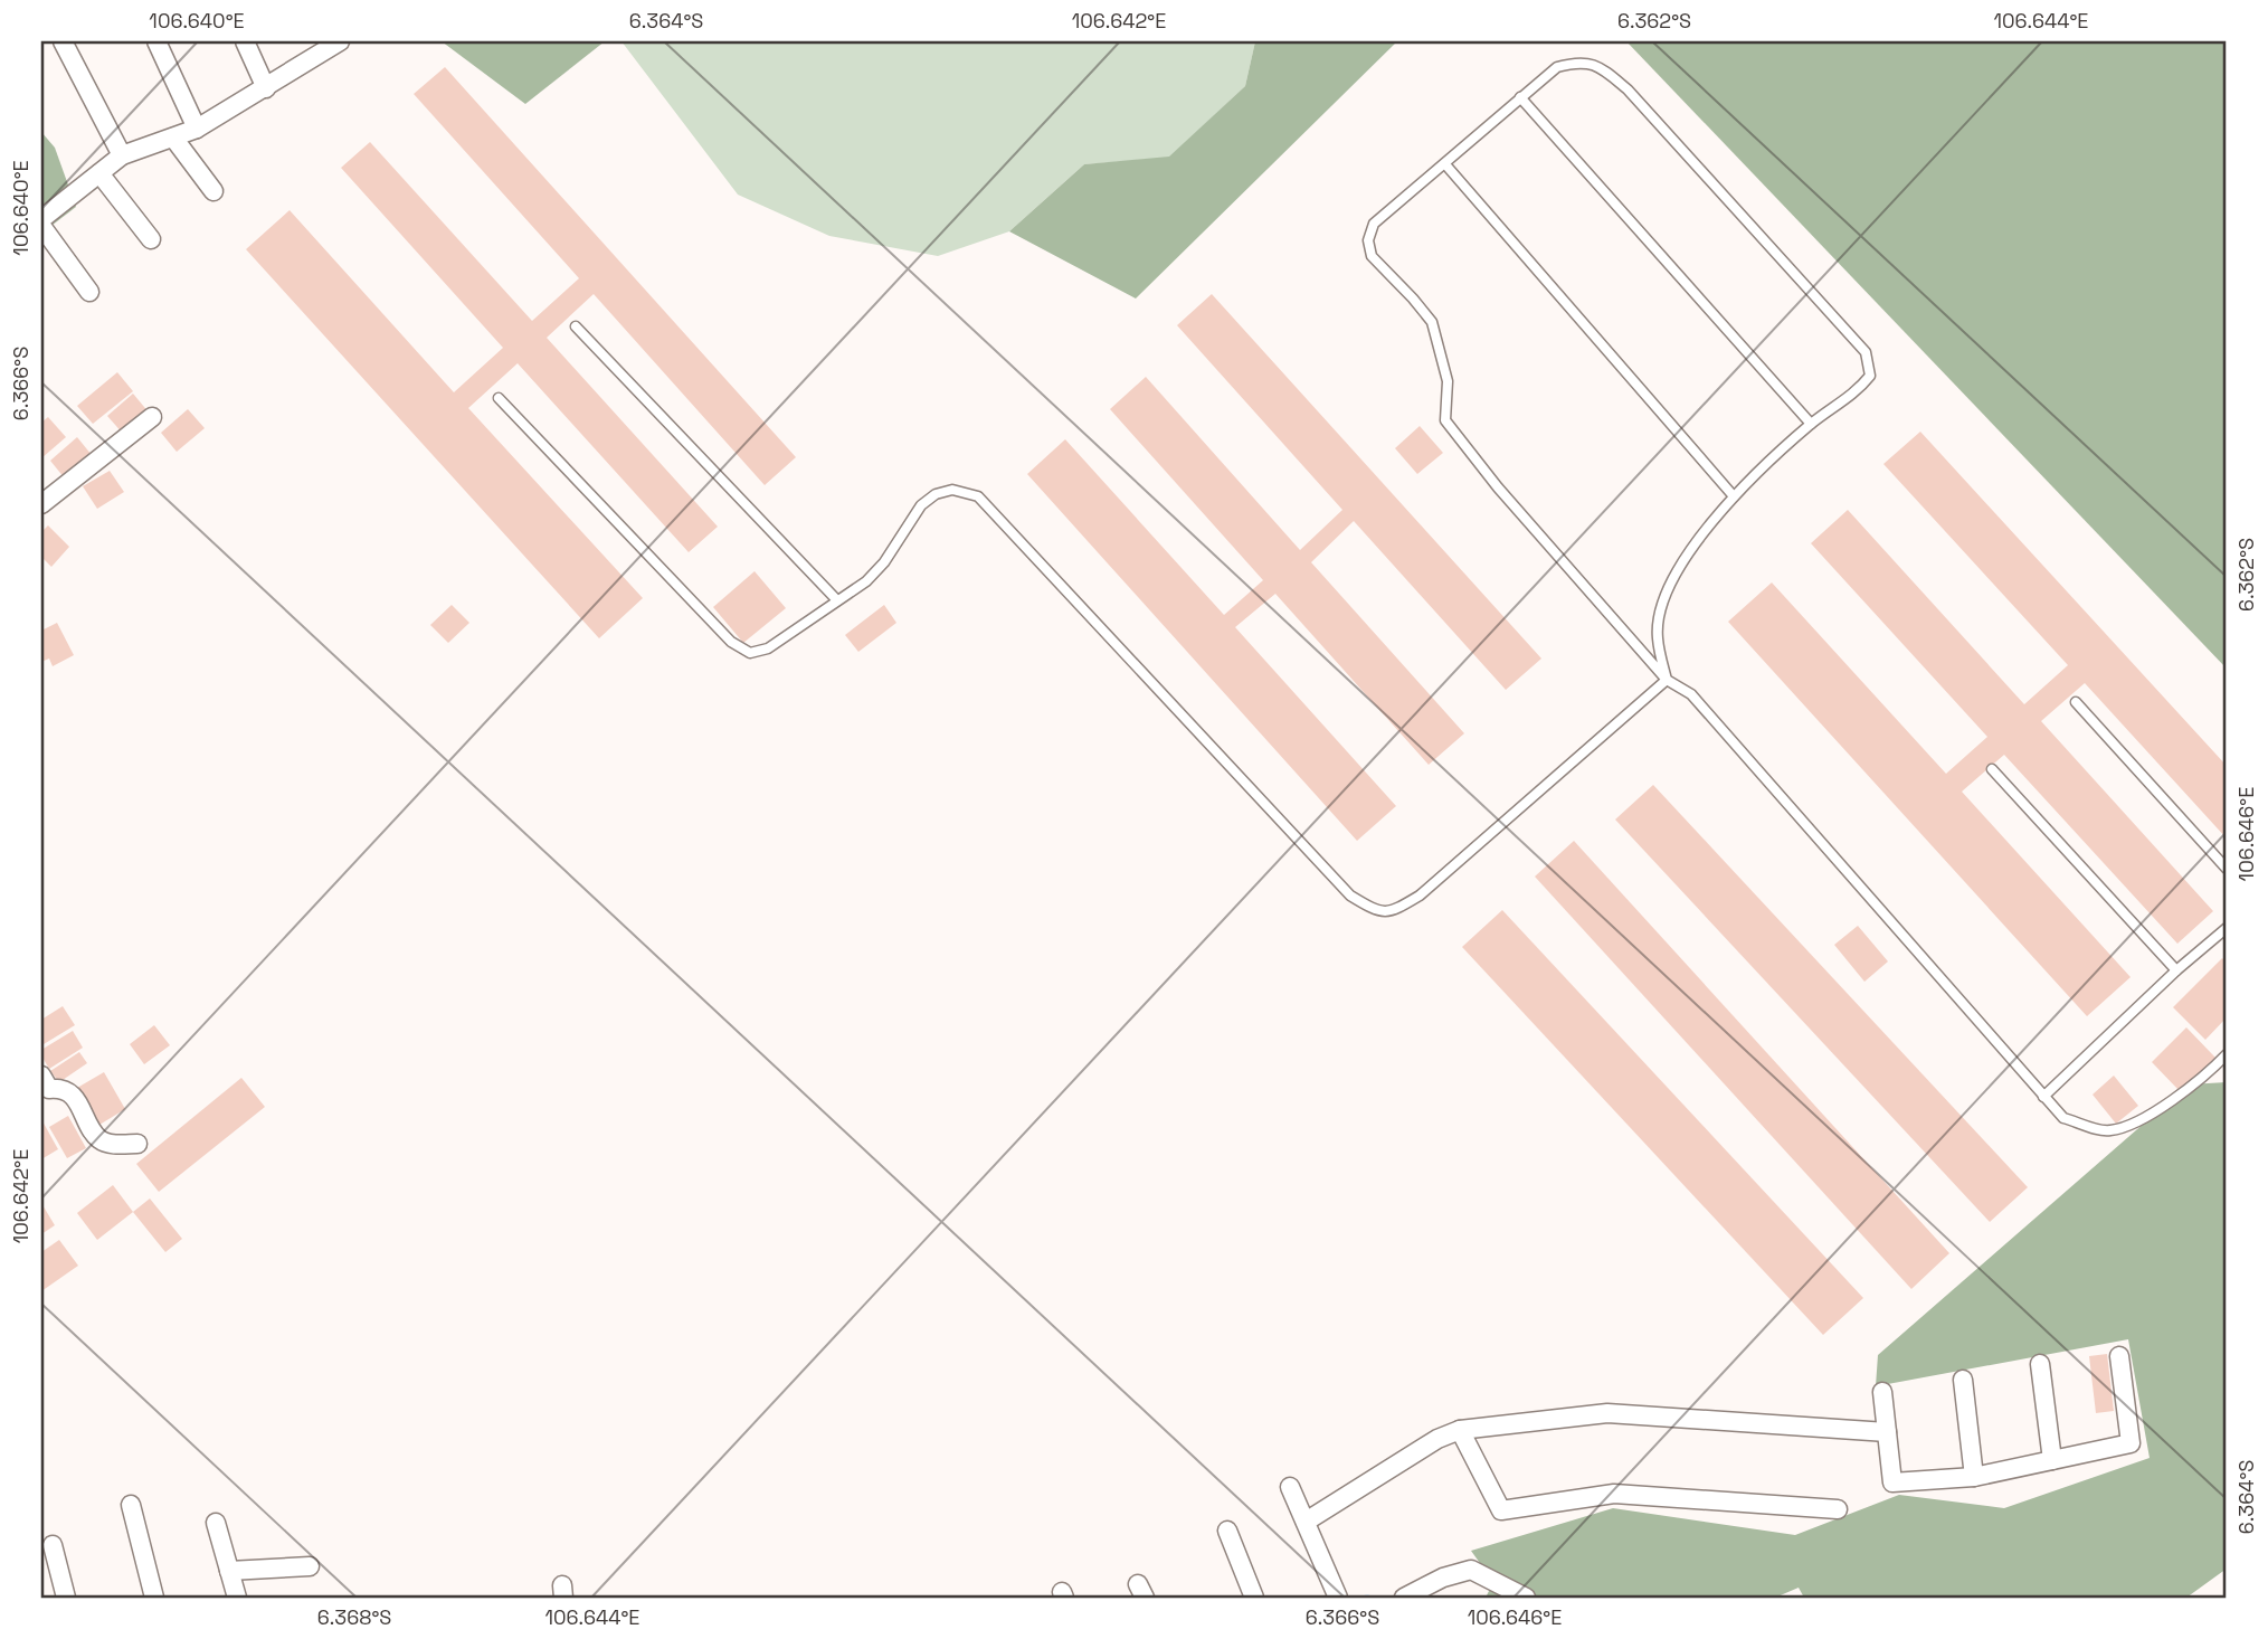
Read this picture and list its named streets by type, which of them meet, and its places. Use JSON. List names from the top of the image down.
{
  "coordinates": [
    "106.640°E",
    "6.364°S",
    "106.642°E",
    "6.362°S",
    "106.644°E",
    "6.366°S",
    "106.646°E",
    "6.368°S"
  ]
}
